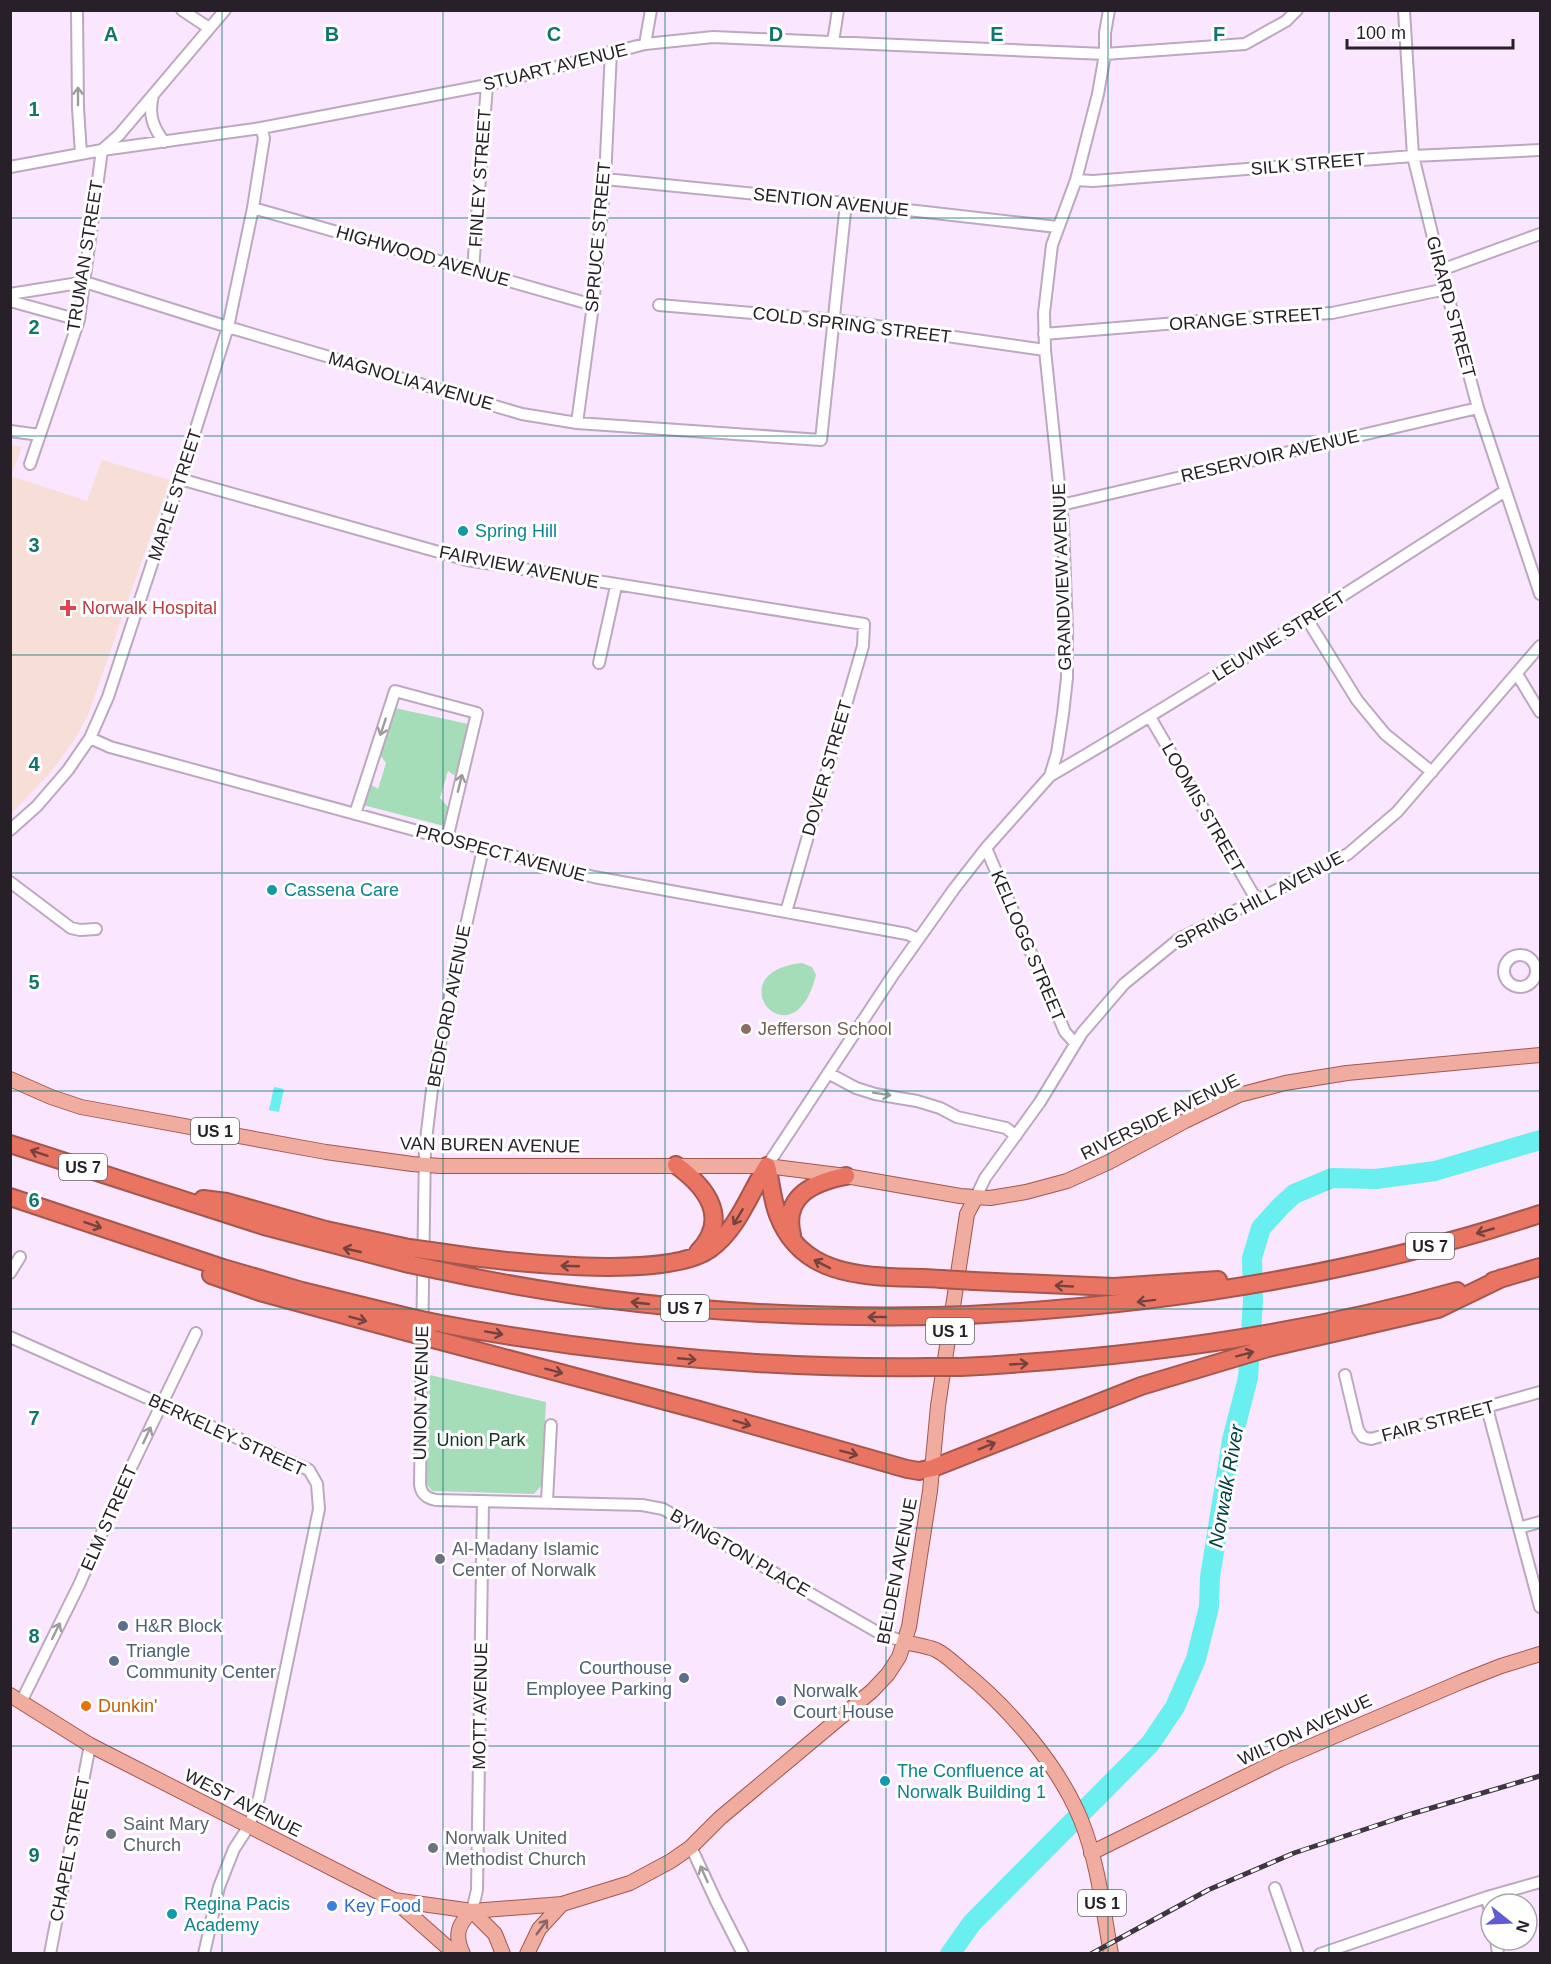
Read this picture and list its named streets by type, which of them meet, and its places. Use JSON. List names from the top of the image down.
{
  "streets": {
    "highway": ["US 7"],
    "main road": [
      "RIVERSIDE AVENUE",
      "US 1",
      "VAN BUREN AVENUE",
      "BELDEN AVENUE",
      "WILTON AVENUE",
      "WEST AVENUE"
    ],
    "street": [
      "STUART AVENUE",
      "SILK STREET",
      "FINLEY STREET",
      "SENTION AVENUE",
      "SPRUCE STREET",
      "TRUMAN STREET",
      "HIGHWOOD AVENUE",
      "GIRARD STREET",
      "ORANGE STREET",
      "COLD SPRING STREET",
      "MAGNOLIA AVENUE",
      "RESERVOIR AVENUE",
      "MAPLE STREET",
      "FAIRVIEW AVENUE",
      "GRANDVIEW AVENUE",
      "LEUVINE STREET",
      "DOVER STREET",
      "LOOMIS STREET",
      "PROSPECT AVENUE",
      "SPRING HILL AVENUE",
      "KELLOGG STREET",
      "BEDFORD AVENUE",
      "UNION AVENUE",
      "FAIR STREET",
      "BERKELEY STREET",
      "ELM STREET",
      "BYINGTON PLACE",
      "MOTT AVENUE",
      "CHAPEL STREET"
    ]
  },
  "crossings": [
    ["STUART AVENUE", "FINLEY STREET"],
    ["STUART AVENUE", "SPRUCE STREET"],
    ["STUART AVENUE", "TRUMAN STREET"],
    ["STUART AVENUE", "MAPLE STREET"],
    ["STUART AVENUE", "GRANDVIEW AVENUE"],
    ["SILK STREET", "GIRARD STREET"],
    ["SILK STREET", "GRANDVIEW AVENUE"],
    ["FINLEY STREET", "HIGHWOOD AVENUE"],
    ["SENTION AVENUE", "SPRUCE STREET"],
    ["SENTION AVENUE", "GRANDVIEW AVENUE"],
    ["SPRUCE STREET", "HIGHWOOD AVENUE"],
    ["SPRUCE STREET", "MAGNOLIA AVENUE"],
    ["TRUMAN STREET", "MAGNOLIA AVENUE"],
    ["HIGHWOOD AVENUE", "MAPLE STREET"],
    ["GIRARD STREET", "ORANGE STREET"],
    ["GIRARD STREET", "RESERVOIR AVENUE"],
    ["GIRARD STREET", "LEUVINE STREET"],
    ["ORANGE STREET", "GRANDVIEW AVENUE"],
    ["COLD SPRING STREET", "MAGNOLIA AVENUE"],
    ["COLD SPRING STREET", "GRANDVIEW AVENUE"],
    ["MAGNOLIA AVENUE", "MAPLE STREET"],
    ["RESERVOIR AVENUE", "GRANDVIEW AVENUE"],
    ["MAPLE STREET", "FAIRVIEW AVENUE"],
    ["MAPLE STREET", "PROSPECT AVENUE"],
    ["FAIRVIEW AVENUE", "DOVER STREET"],
    ["GRANDVIEW AVENUE", "LEUVINE STREET"],
    ["GRANDVIEW AVENUE", "PROSPECT AVENUE"],
    ["GRANDVIEW AVENUE", "KELLOGG STREET"],
    ["GRANDVIEW AVENUE", "VAN BUREN AVENUE"],
    ["LEUVINE STREET", "LOOMIS STREET"],
    ["DOVER STREET", "PROSPECT AVENUE"],
    ["LOOMIS STREET", "SPRING HILL AVENUE"],
    ["PROSPECT AVENUE", "BEDFORD AVENUE"],
    ["SPRING HILL AVENUE", "KELLOGG STREET"],
    ["SPRING HILL AVENUE", "RIVERSIDE AVENUE"],
    ["SPRING HILL AVENUE", "VAN BUREN AVENUE"],
    ["SPRING HILL AVENUE", "BELDEN AVENUE"],
    ["BEDFORD AVENUE", "VAN BUREN AVENUE"],
    ["BEDFORD AVENUE", "UNION AVENUE"],
    ["RIVERSIDE AVENUE", "VAN BUREN AVENUE"],
    ["RIVERSIDE AVENUE", "BELDEN AVENUE"],
    ["US 1", "BYINGTON PLACE"],
    ["US 1", "BELDEN AVENUE"],
    ["US 1", "WILTON AVENUE"],
    ["VAN BUREN AVENUE", "BELDEN AVENUE"],
    ["UNION AVENUE", "BYINGTON PLACE"],
    ["BERKELEY STREET", "ELM STREET"],
    ["BERKELEY STREET", "WEST AVENUE"],
    ["ELM STREET", "WEST AVENUE"],
    ["BYINGTON PLACE", "BELDEN AVENUE"],
    ["BYINGTON PLACE", "MOTT AVENUE"],
    ["BELDEN AVENUE", "MOTT AVENUE"],
    ["BELDEN AVENUE", "WEST AVENUE"],
    ["MOTT AVENUE", "WEST AVENUE"],
    ["WEST AVENUE", "CHAPEL STREET"]
  ],
  "one_way": ["ELM STREET"],
  "water": ["Norwalk River"],
  "parks": ["Union Park"],
  "places": {
    "other": [
      "Spring Hill",
      "Cassena Care",
      "Jefferson School",
      "Al-Madany Islamic Center of Norwalk",
      "H&R Block",
      "Triangle Community Center",
      "Courthouse Employee Parking",
      "Norwalk Court House",
      "Dunkin'",
      "The Confluence at Norwalk Building 1",
      "Saint Mary Church",
      "Norwalk United Methodist Church",
      "Key Food",
      "Regina Pacis Academy"
    ],
    "health": ["Norwalk Hospital"]
  },
  "scale_bar": "100 m",
  "north": "right",
  "grid": {
    "columns": [
      "A",
      "B",
      "C",
      "D",
      "E",
      "F"
    ],
    "rows": [
      "1",
      "2",
      "3",
      "4",
      "5",
      "6",
      "7",
      "8",
      "9"
    ]
  }
}
